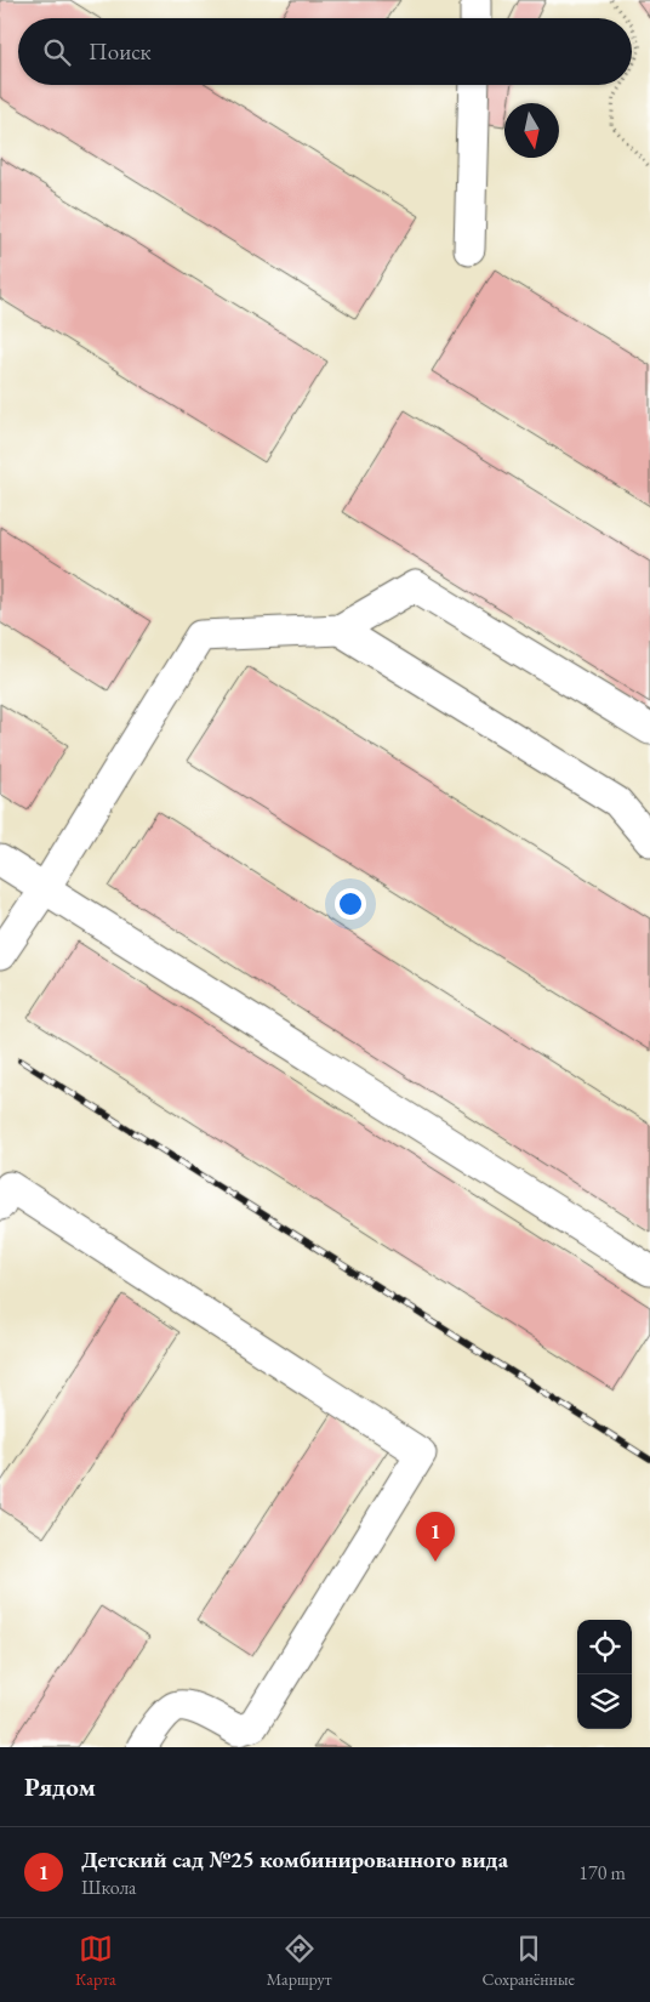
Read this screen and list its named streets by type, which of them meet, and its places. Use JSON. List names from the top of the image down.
{
  "north": "bottom",
  "page": {
    "search": "Поиск",
    "pins": "1",
    "heading": "Рядом",
    "list": [
      {
        "mark": "1",
        "name": "Детский сад №25 комбинированного вида",
        "note": "Школа",
        "value": "170 m"
      }
    ],
    "nav": ["Карта", "Маршрут", "Сохранённые"]
  }
}
